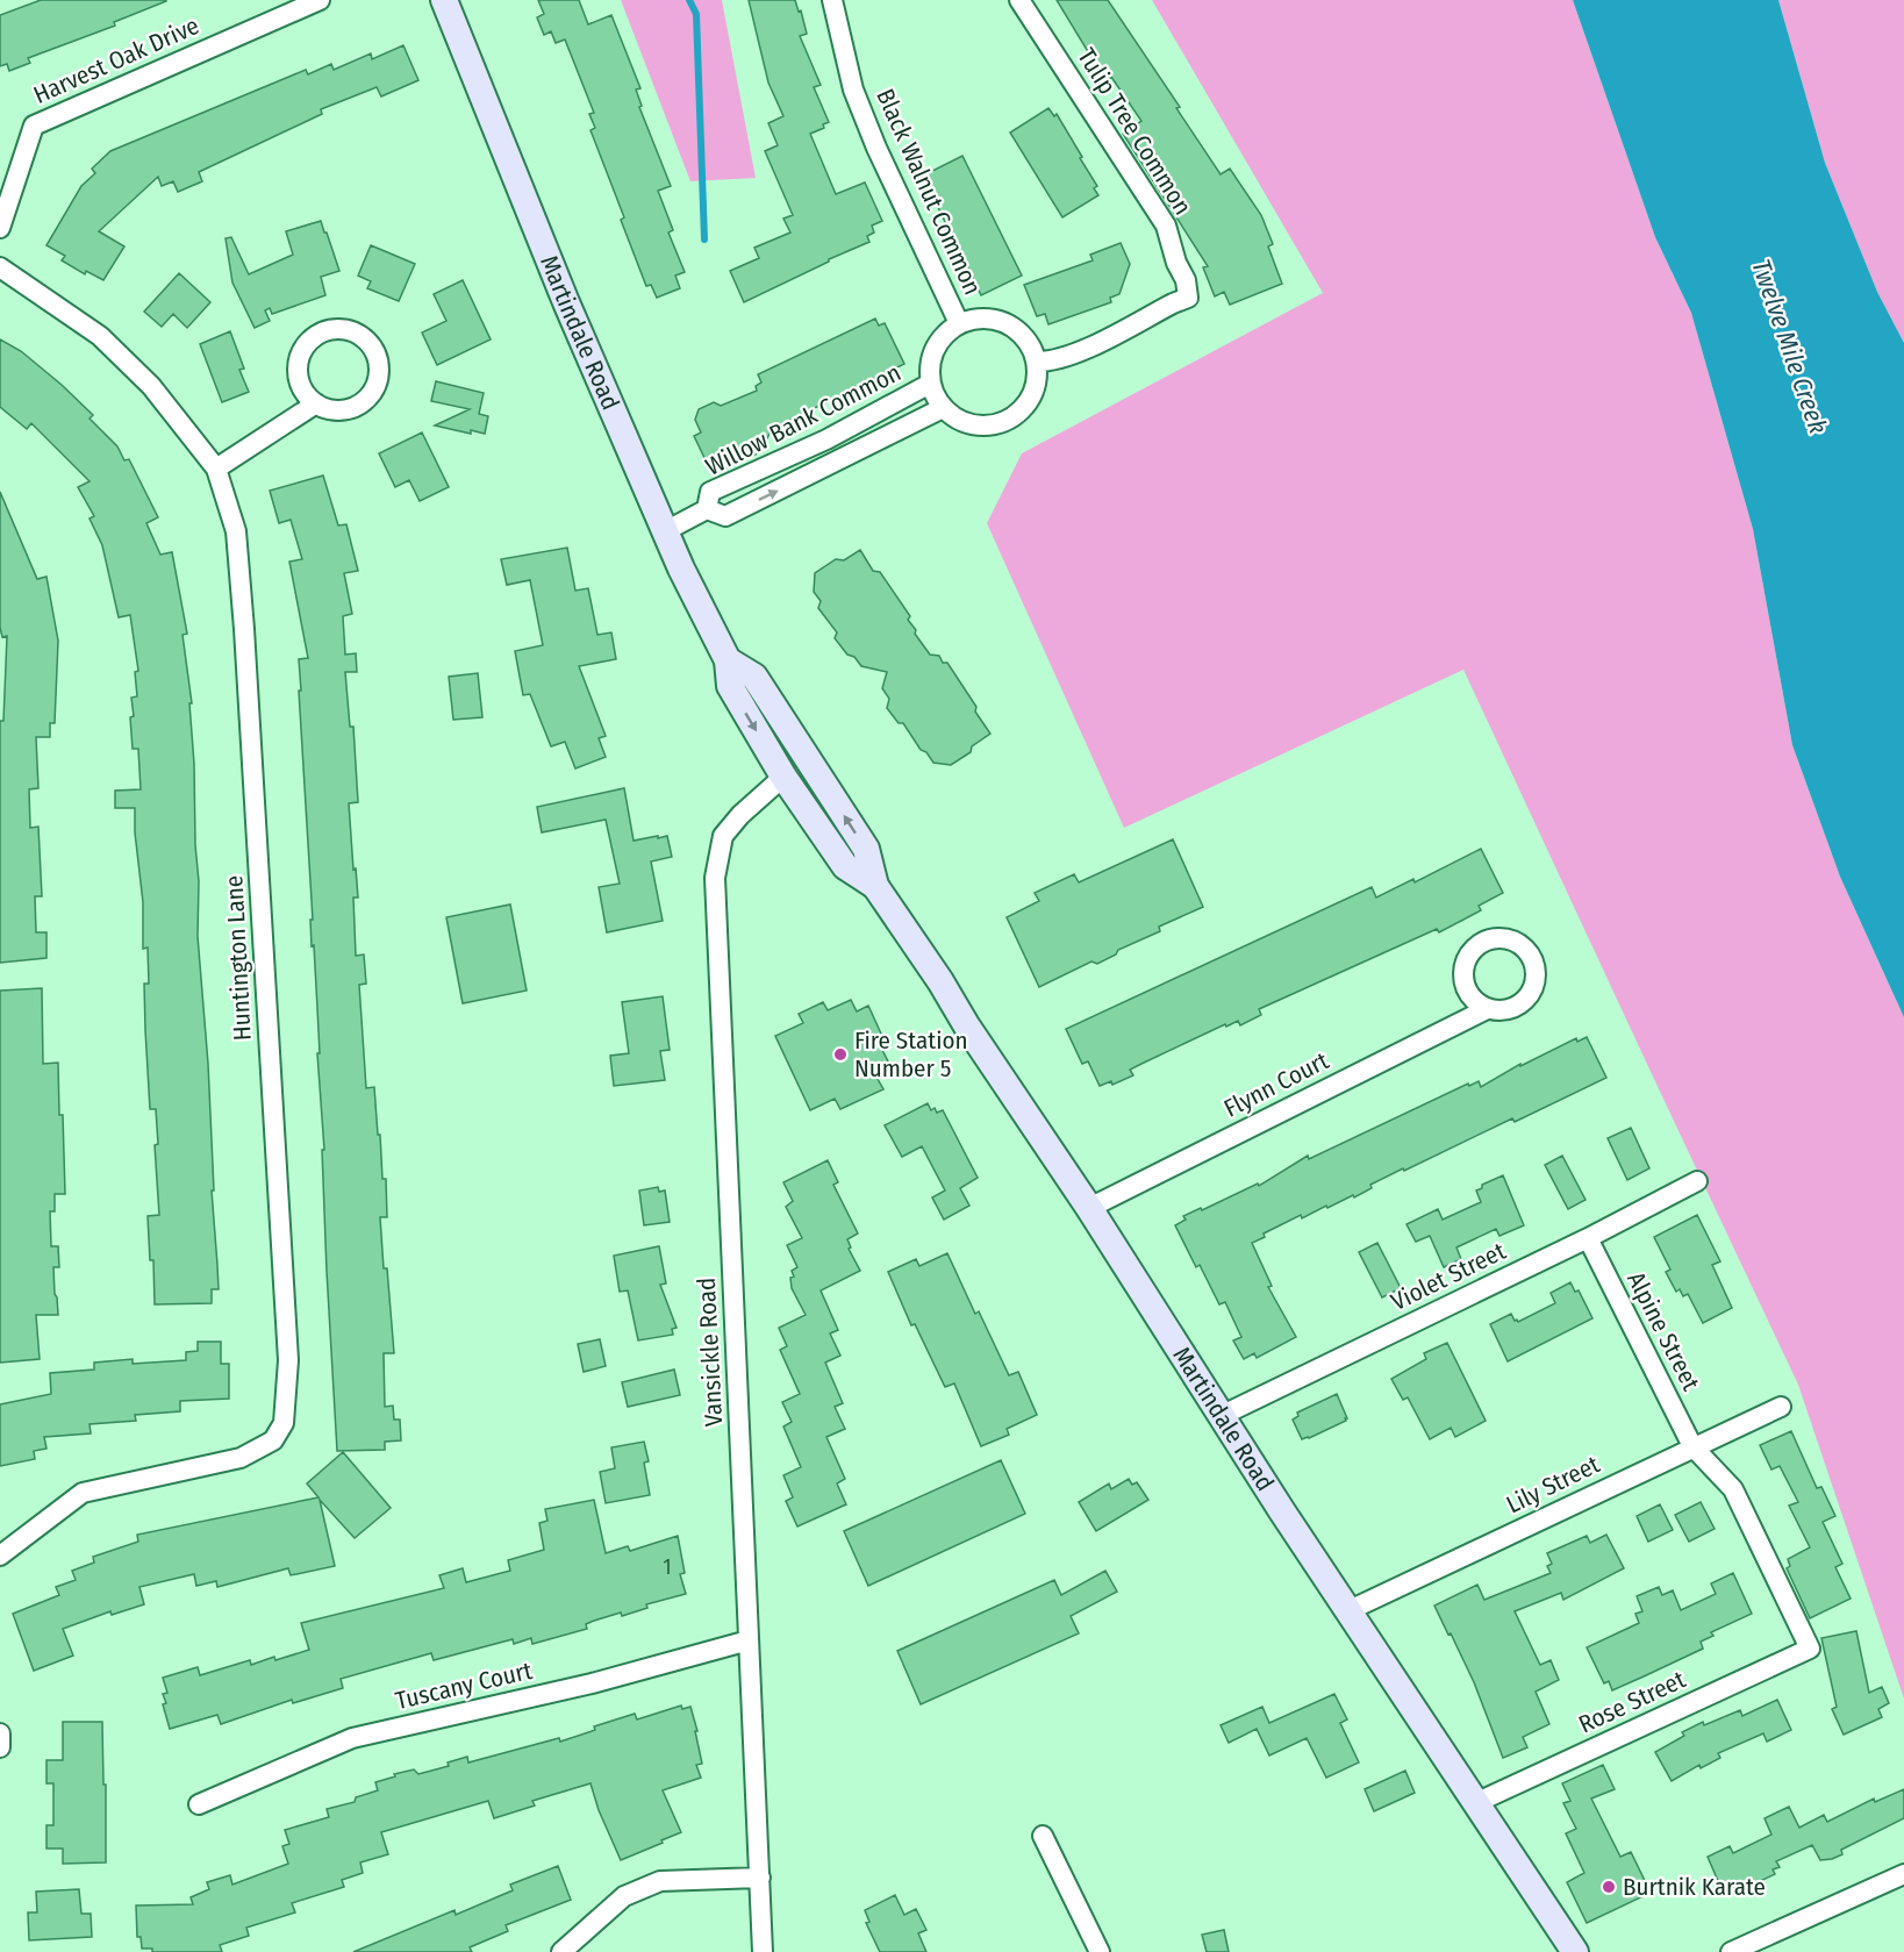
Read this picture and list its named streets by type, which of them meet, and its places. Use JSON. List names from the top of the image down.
{
  "streets": {
    "main road": ["Martindale Road"],
    "street": [
      "Harvest Oak Drive",
      "Tulip Tree Common",
      "Black Walnut Common",
      "Willow Bank Common",
      "Huntington Lane",
      "Flynn Court",
      "Violet Street",
      "Alpine Street",
      "Vansickle Road",
      "Lily Street",
      "Tuscany Court",
      "Rose Street"
    ]
  },
  "crossings": [
    ["Tulip Tree Common", "Black Walnut Common"],
    ["Tulip Tree Common", "Willow Bank Common"],
    ["Black Walnut Common", "Willow Bank Common"],
    ["Martindale Road", "Willow Bank Common"],
    ["Martindale Road", "Flynn Court"],
    ["Martindale Road", "Violet Street"],
    ["Martindale Road", "Vansickle Road"],
    ["Martindale Road", "Lily Street"],
    ["Martindale Road", "Rose Street"],
    ["Violet Street", "Alpine Street"],
    ["Alpine Street", "Lily Street"],
    ["Alpine Street", "Rose Street"],
    ["Vansickle Road", "Tuscany Court"]
  ],
  "water": ["Twelve Mile Creek"],
  "places": ["Fire Station Number 5", "Burtnik Karate"],
  "house_numbers": ["1"]
}
